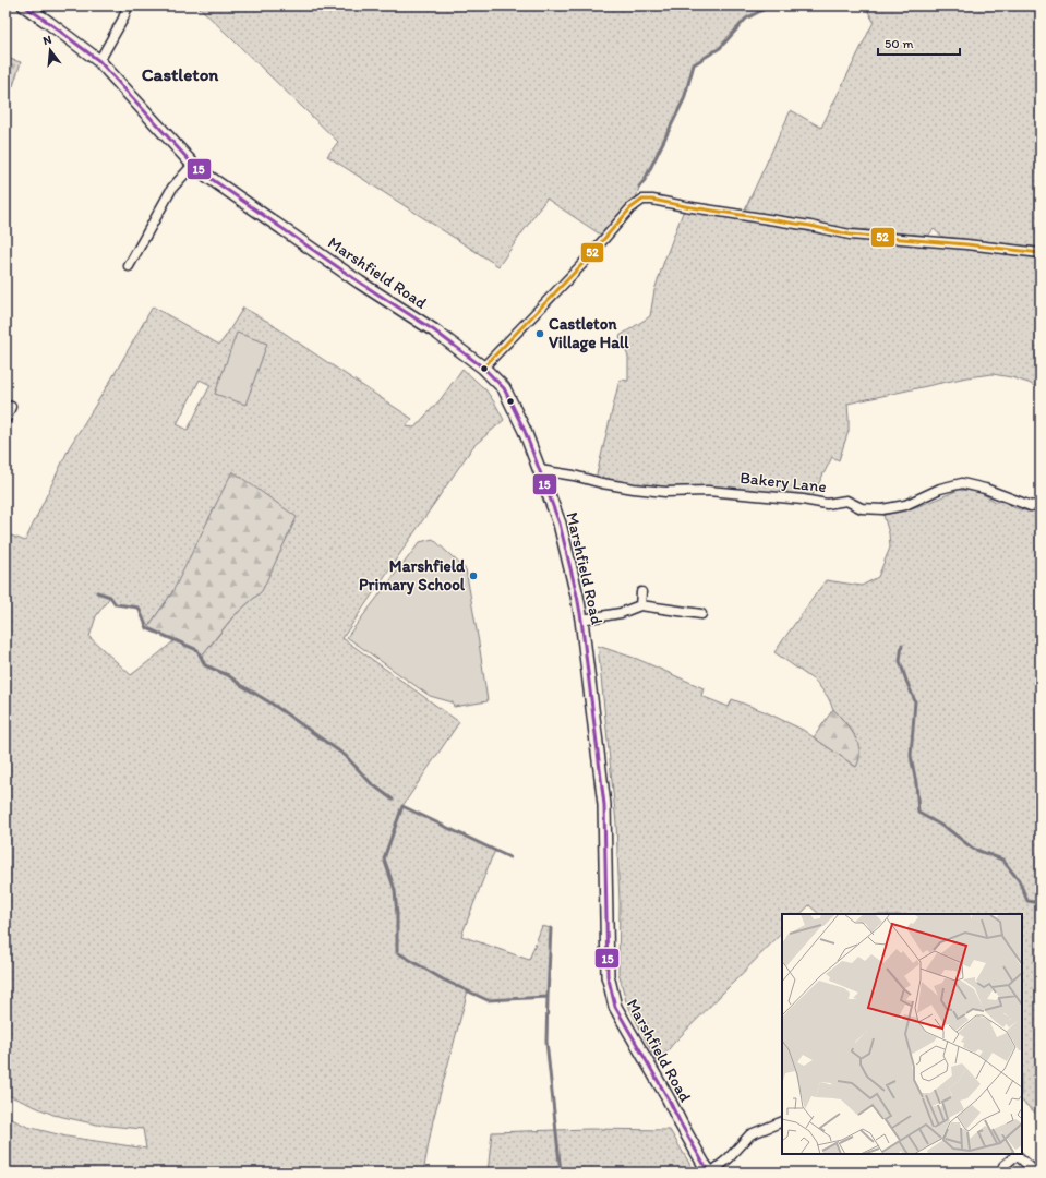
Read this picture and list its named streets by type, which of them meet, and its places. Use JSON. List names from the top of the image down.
{
  "streets": {
    "street": ["Marshfield Road", "Bakery Lane"]
  },
  "crossings": [
    ["Marshfield Road", "Bakery Lane"]
  ],
  "districts": ["Castleton"],
  "places": ["Castleton Village Hall", "Marshfield Primary School"],
  "lines": ["transit line 15", "transit line 52"],
  "scale_bar": "50 m",
  "north": "top"
}
